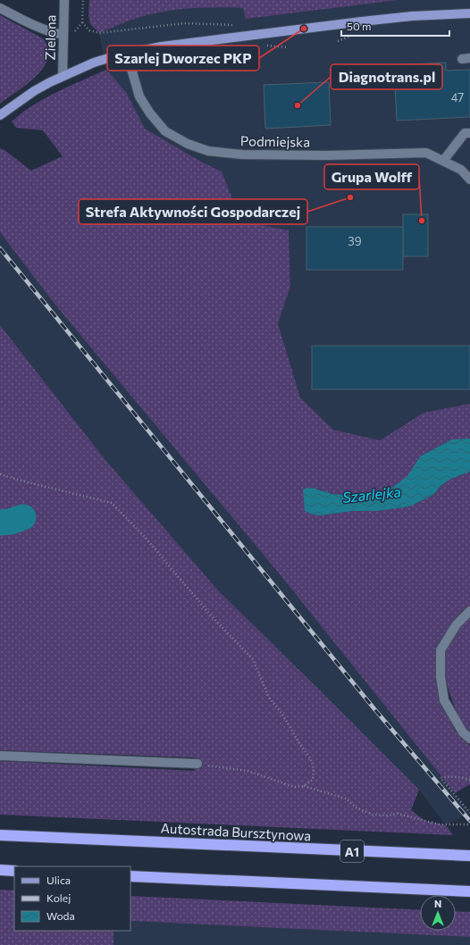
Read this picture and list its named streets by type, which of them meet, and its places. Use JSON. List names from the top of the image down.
{
  "streets": {
    "highway": ["Autostrada Bursztynowa", "A1"],
    "street": ["Zielona", "Podmiejska"]
  },
  "water": ["Szarlejka"],
  "places": [
    "Szarlej Dworzec PKP",
    "Diagnotrans.pl",
    "Strefa Aktywności Gospodarczej",
    "Grupa Wolff"
  ],
  "house_numbers": ["47", "39"],
  "legend": ["Ulica", "Kolej", "Woda"],
  "scale_bar": "50 m",
  "north": "top"
}
